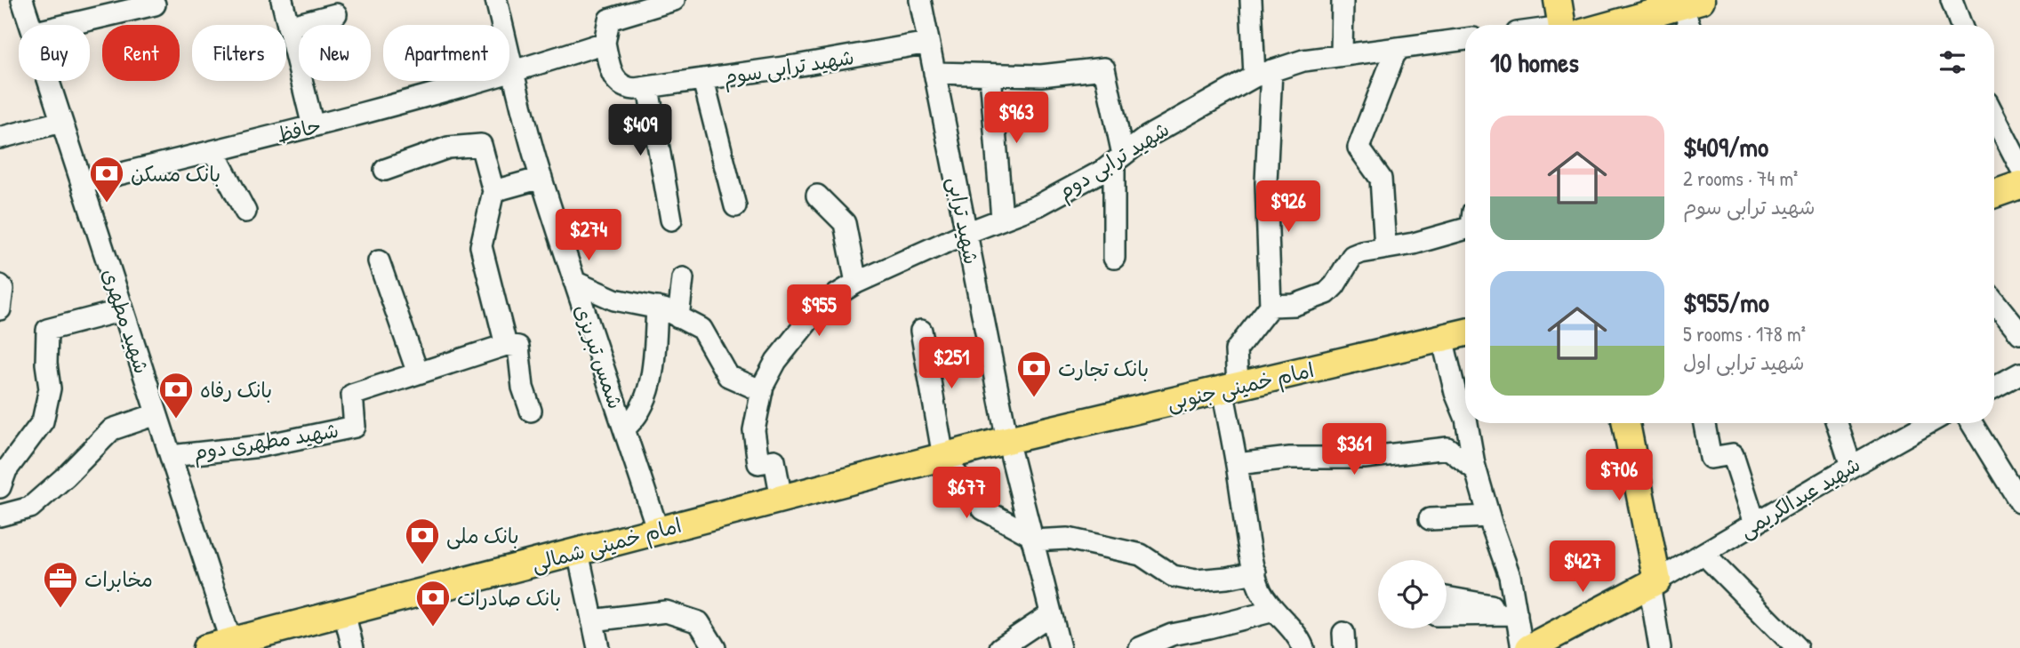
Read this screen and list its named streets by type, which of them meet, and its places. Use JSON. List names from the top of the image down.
{
  "streets": {
    "main road": ["امام خمینی جنوبی", "امام خمینی شمالی"],
    "street": [
      "شهید ترابی سوم",
      "حافظ",
      "شهید ترابی دوم",
      "شهید ترابی",
      "شهید مطهری",
      "شمس تبریزی",
      "شهید مطهری دوم",
      "شهید عبدالکریمی"
    ]
  },
  "crossings": [
    ["شهید ترابی سوم", "حافظ"],
    ["شهید ترابی سوم", "شهید ترابی"],
    ["حافظ", "شهید مطهری"],
    ["حافظ", "شمس تبریزی"],
    ["شهید ترابی دوم", "شهید ترابی"],
    ["شهید ترابی دوم", "امام خمینی شمالی"],
    ["شهید ترابی", "امام خمینی جنوبی"],
    ["شهید ترابی", "امام خمینی شمالی"],
    ["شهید مطهری", "شهید مطهری دوم"],
    ["شهید مطهری", "امام خمینی شمالی"],
    ["شمس تبریزی", "امام خمینی شمالی"],
    ["امام خمینی جنوبی", "امام خمینی شمالی"]
  ],
  "places": {
    "bank": [
      "بانک مسکن",
      "بانک تجارت",
      "بانک رفاه",
      "بانک ملی",
      "بانک صادرات"
    ],
    "office": ["مخابرات"]
  },
  "page": {
    "chip": [
      "Buy",
      "Rent",
      "Filters",
      "New",
      "Apartment"
    ],
    "heading": "10 homes",
    "price": [
      "$963",
      "$409",
      "$926",
      "$274",
      "$955",
      "$251",
      "$361",
      "$706",
      "$677",
      "$427"
    ],
    "list": [
      {
        "name": "$409/mo",
        "note": "2 rooms · 74 m² · شهید ترابی سوم"
      },
      {
        "name": "$955/mo",
        "note": "5 rooms · 178 m² · شهید ترابی اول"
      }
    ]
  }
}
